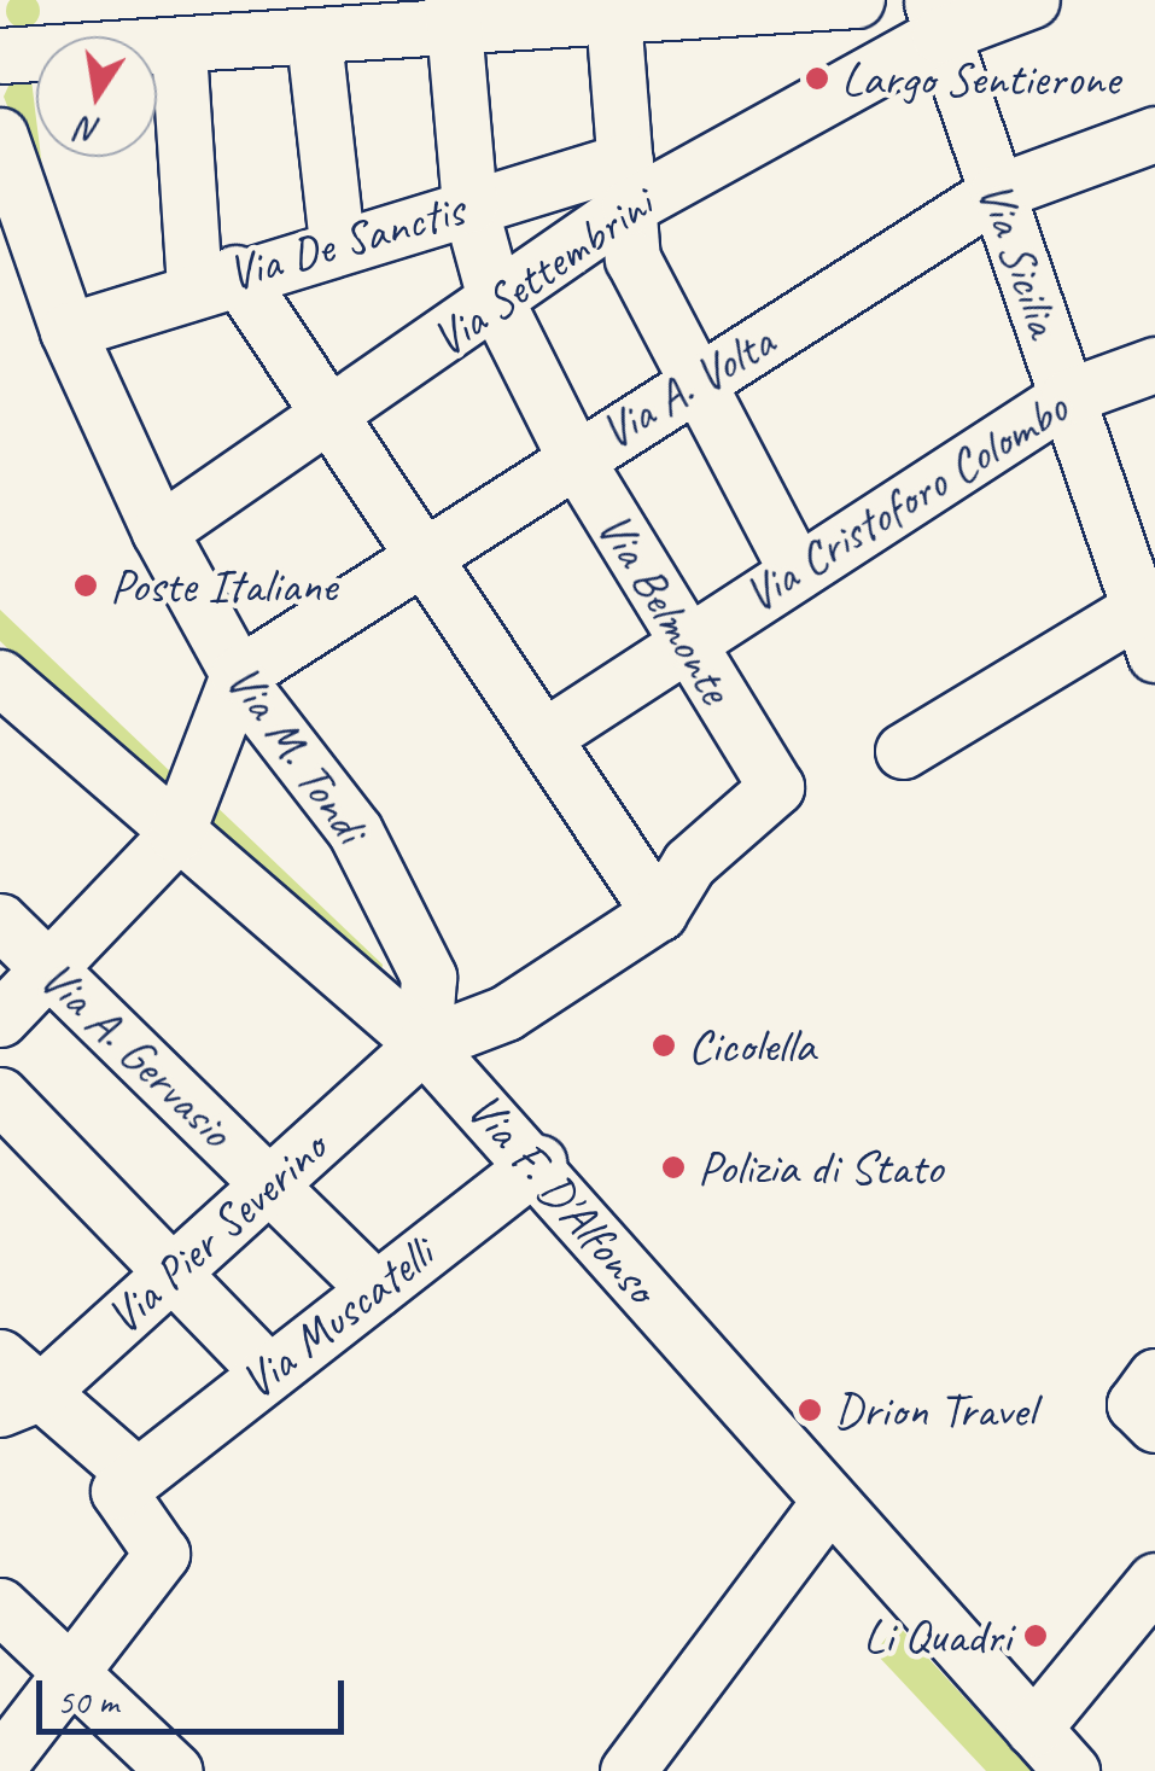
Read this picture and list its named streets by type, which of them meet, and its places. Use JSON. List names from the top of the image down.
{
  "streets": {
    "street": [
      "Via De Sanctis",
      "Via Sicilia",
      "Via Settembrini",
      "Via A. Volta",
      "Via Cristoforo Colombo",
      "Via Belmonte",
      "Via M. Tondi",
      "Via A. Gervasio",
      "Via F. D'Alfonso",
      "Via Pier Severino",
      "Via Muscatelli"
    ]
  },
  "crossings": [
    ["Via De Sanctis", "Via Settembrini"],
    ["Via De Sanctis", "Via Belmonte"],
    ["Via De Sanctis", "Via M. Tondi"],
    ["Via Sicilia", "Via Settembrini"],
    ["Via Sicilia", "Via A. Volta"],
    ["Via Sicilia", "Via Cristoforo Colombo"],
    ["Via Settembrini", "Via Belmonte"],
    ["Via Settembrini", "Via M. Tondi"],
    ["Via A. Volta", "Via Belmonte"],
    ["Via A. Volta", "Via M. Tondi"],
    ["Via Cristoforo Colombo", "Via Belmonte"],
    ["Via Belmonte", "Via M. Tondi"],
    ["Via Belmonte", "Via F. D'Alfonso"],
    ["Via Belmonte", "Via Pier Severino"],
    ["Via M. Tondi", "Via F. D'Alfonso"],
    ["Via M. Tondi", "Via Pier Severino"],
    ["Via A. Gervasio", "Via Pier Severino"],
    ["Via A. Gervasio", "Via Muscatelli"],
    ["Via F. D'Alfonso", "Via Pier Severino"],
    ["Via F. D'Alfonso", "Via Muscatelli"]
  ],
  "places": [
    "Largo Sentierone",
    "Poste Italiane",
    "Cicolella",
    "Polizia di Stato",
    "Drion Travel",
    "Li Quadri"
  ],
  "scale_bar": "50 m",
  "north": "bottom"
}
